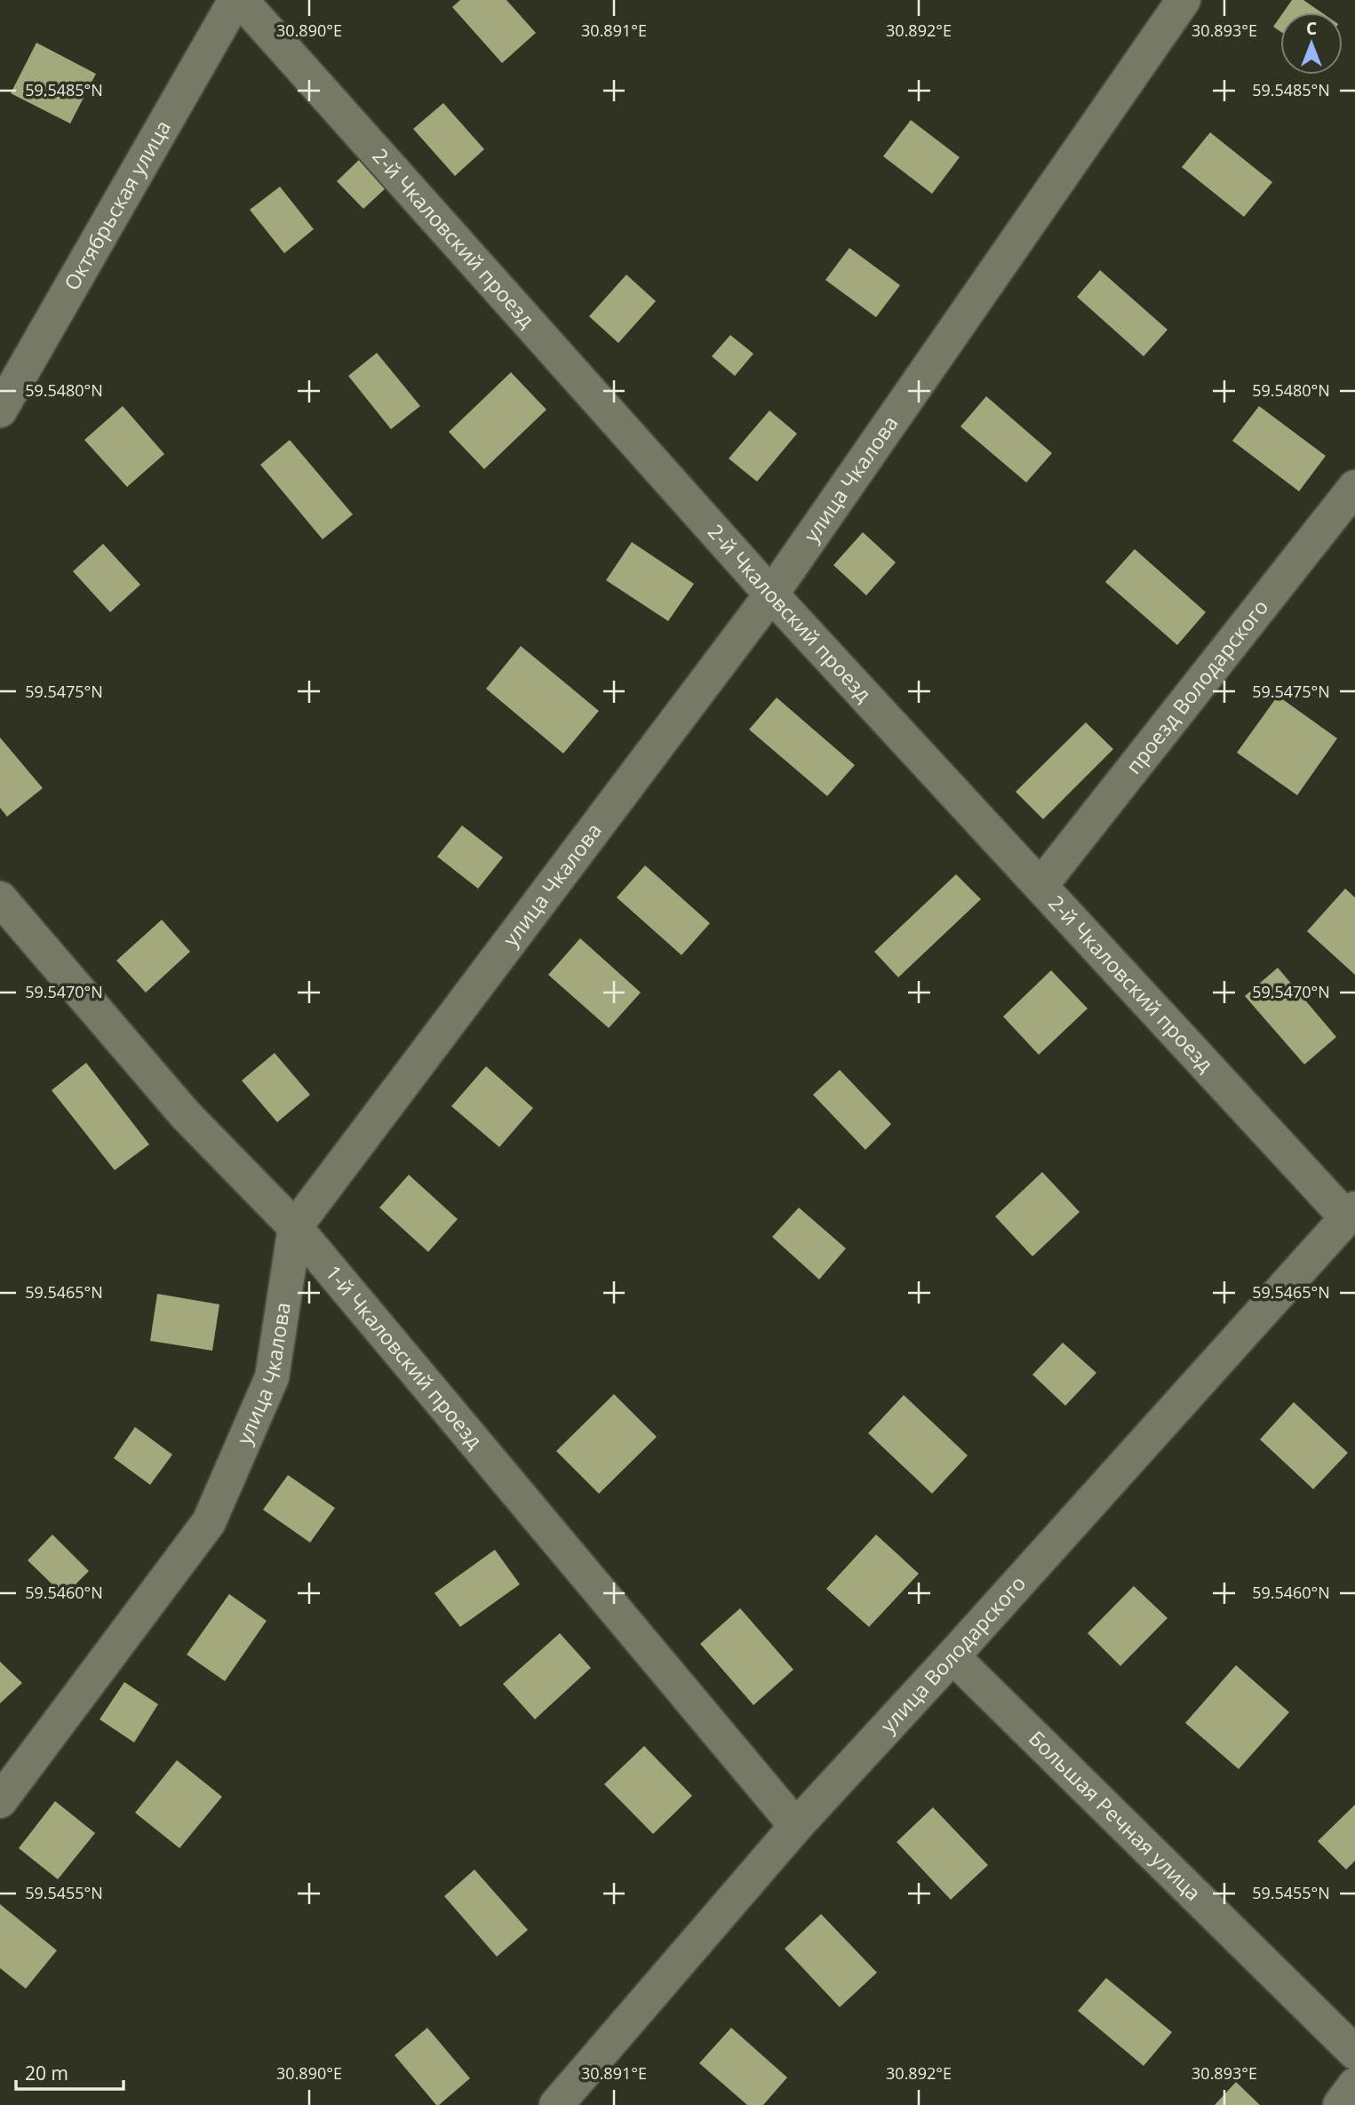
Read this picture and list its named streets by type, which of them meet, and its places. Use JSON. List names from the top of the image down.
{
  "streets": {
    "street": [
      "Октябрьская улица",
      "2-й Чкаловский проезд",
      "улица Чкалова",
      "проезд Володарского",
      "1-й Чкаловский проезд",
      "улица Володарского",
      "Большая Речная улица"
    ]
  },
  "crossings": [
    ["2-й Чкаловский проезд", "улица Чкалова"],
    ["2-й Чкаловский проезд", "проезд Володарского"],
    ["2-й Чкаловский проезд", "улица Володарского"],
    ["улица Чкалова", "1-й Чкаловский проезд"],
    ["1-й Чкаловский проезд", "улица Володарского"],
    ["улица Володарского", "Большая Речная улица"]
  ],
  "scale_bar": "20 m",
  "north": "top",
  "coordinates": [
    "30.890°E",
    "30.891°E",
    "30.892°E",
    "30.893°E",
    "59.5485°N",
    "59.5480°N",
    "59.5475°N",
    "59.5470°N",
    "59.5465°N",
    "59.5460°N",
    "59.5455°N"
  ]
}
